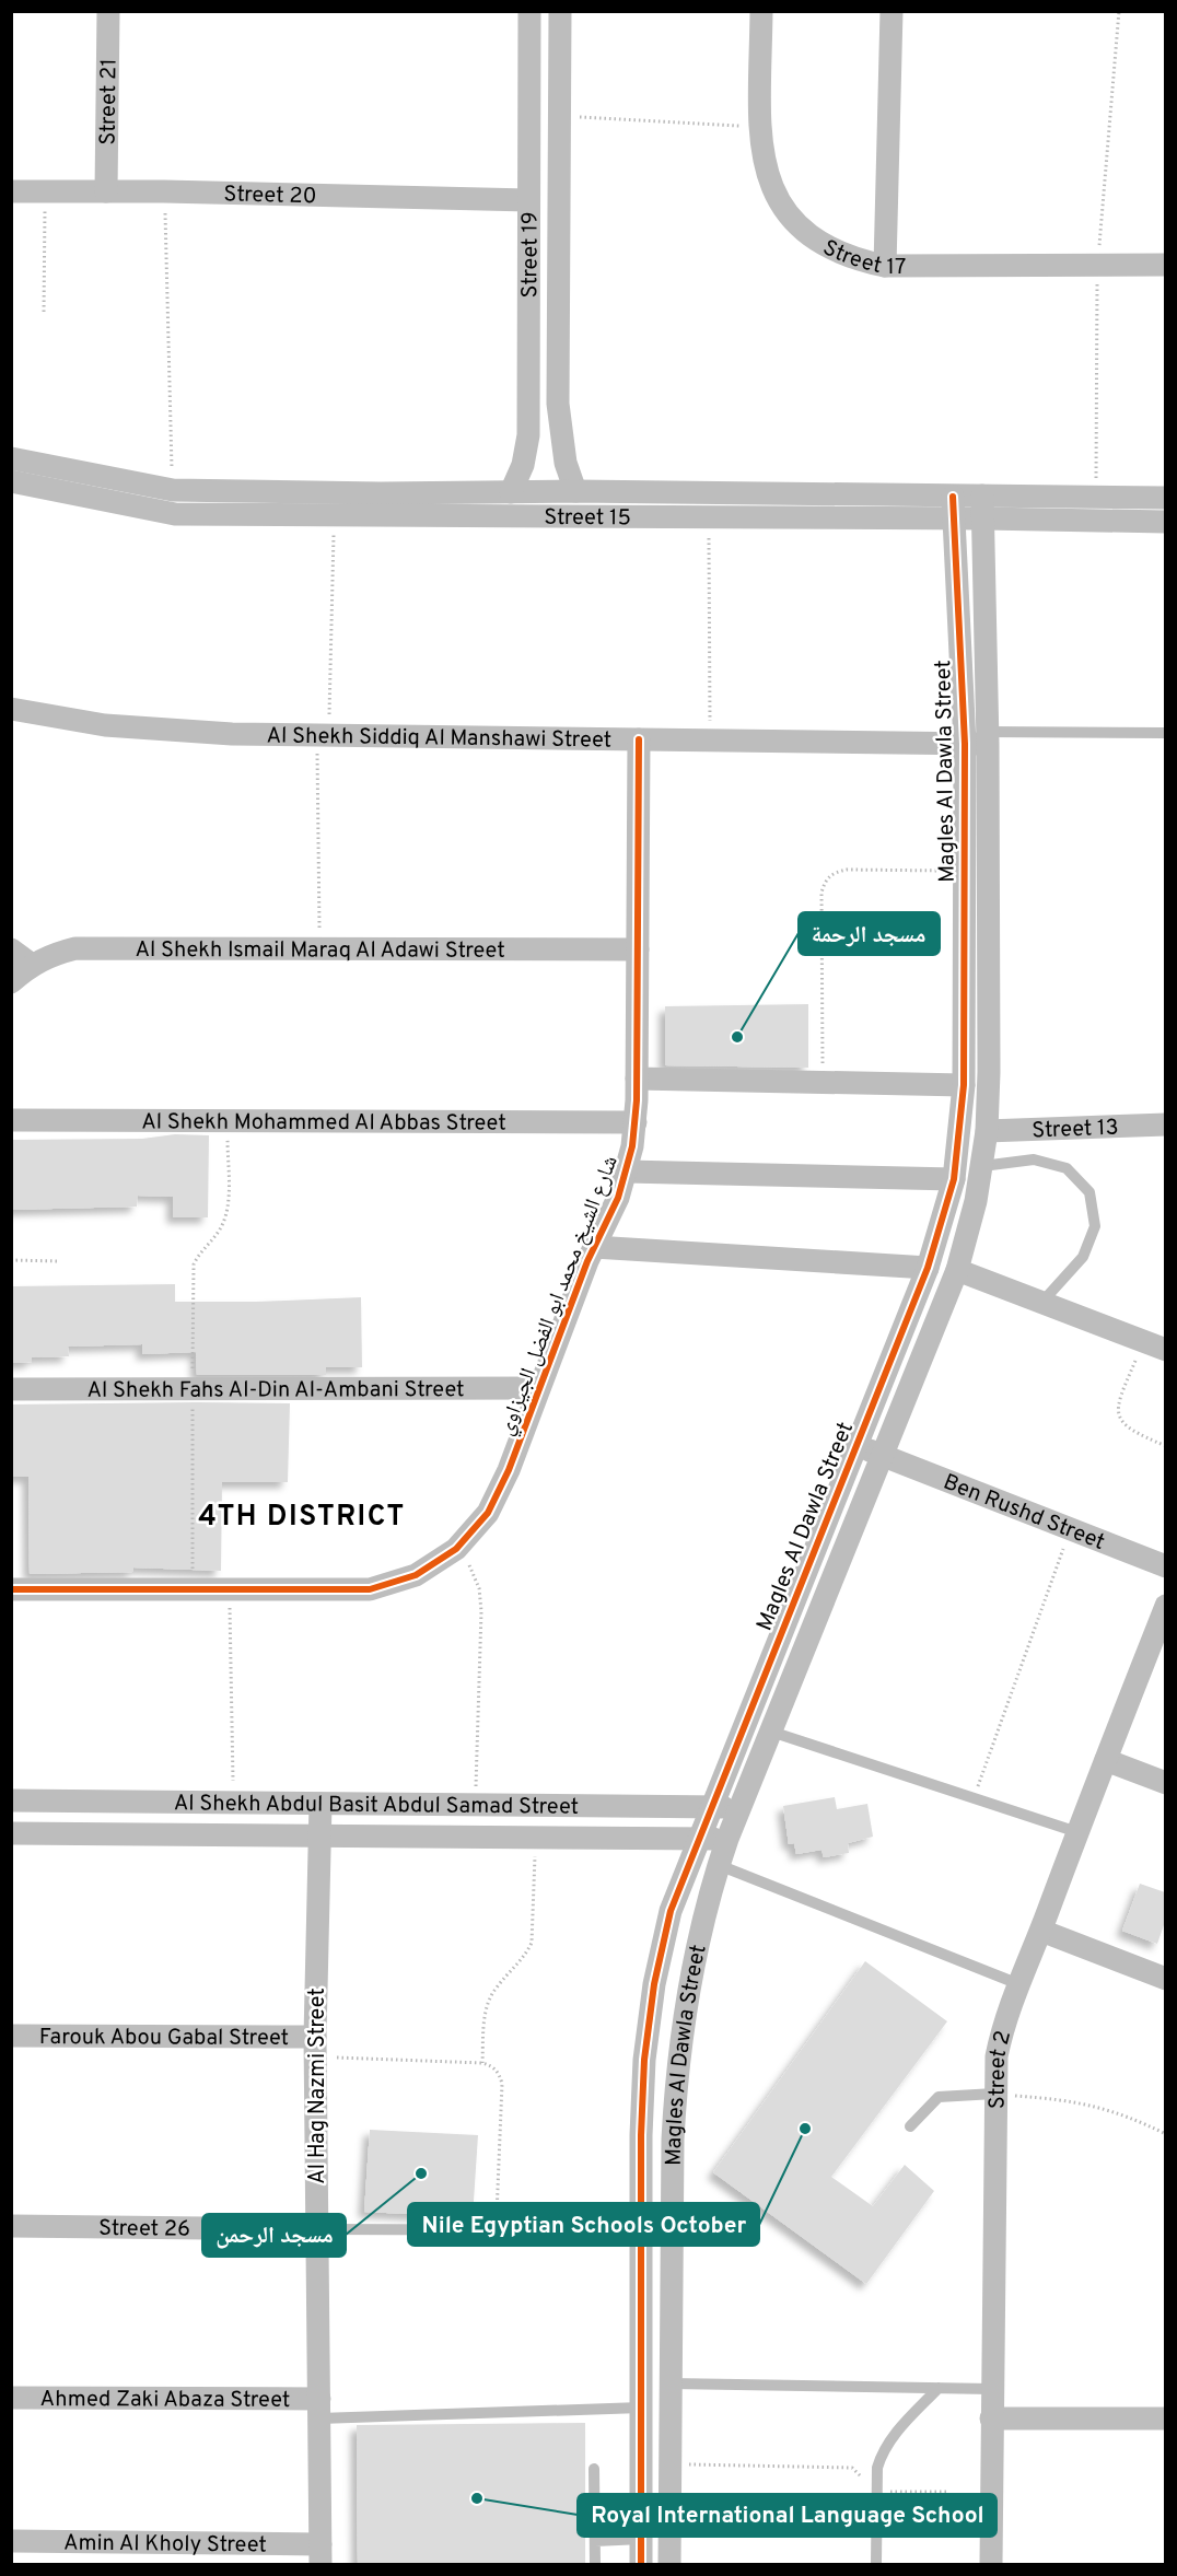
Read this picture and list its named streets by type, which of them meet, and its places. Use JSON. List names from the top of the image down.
{
  "streets": {
    "street": [
      "Street 21",
      "Street 20",
      "Street 19",
      "Street 17",
      "Street 15",
      "Al Shekh Siddiq Al Manshawi Street",
      "Magles Al Dawla Street",
      "Al Shekh Ismail Maraq Al Adawi Street",
      "Al Shekh Mohammed Al Abbas Street",
      "Street 13",
      "شارع الشيخ محمد ابو الفضل الجيزاوي",
      "Al Shekh Fahs Al-Din Al-Ambani Street",
      "Ben Rushd Street",
      "Al Shekh Abdul Basit Abdul Samad Street",
      "Farouk Abou Gabal Street",
      "Street 2",
      "Al Hag Nazmi Street",
      "Street 26",
      "Ahmed Zaki Abaza Street",
      "Amin Al Kholy Street"
    ]
  },
  "crossings": [
    ["Street 21", "Street 20"],
    ["Street 20", "Street 19"],
    ["Street 19", "Street 15"],
    ["Street 15", "Magles Al Dawla Street"],
    ["Al Shekh Siddiq Al Manshawi Street", "Magles Al Dawla Street"],
    ["Al Shekh Siddiq Al Manshawi Street", "شارع الشيخ محمد ابو الفضل الجيزاوي"],
    ["Magles Al Dawla Street", "Street 13"],
    ["Magles Al Dawla Street", "Ben Rushd Street"],
    ["Magles Al Dawla Street", "Al Shekh Abdul Basit Abdul Samad Street"],
    ["Al Shekh Ismail Maraq Al Adawi Street", "شارع الشيخ محمد ابو الفضل الجيزاوي"],
    ["Al Shekh Mohammed Al Abbas Street", "شارع الشيخ محمد ابو الفضل الجيزاوي"],
    ["شارع الشيخ محمد ابو الفضل الجيزاوي", "Al Shekh Fahs Al-Din Al-Ambani Street"],
    ["Al Shekh Abdul Basit Abdul Samad Street", "Al Hag Nazmi Street"],
    ["Farouk Abou Gabal Street", "Al Hag Nazmi Street"],
    ["Al Hag Nazmi Street", "Street 26"],
    ["Al Hag Nazmi Street", "Ahmed Zaki Abaza Street"],
    ["Al Hag Nazmi Street", "Amin Al Kholy Street"]
  ],
  "districts": ["4TH DISTRICT"],
  "places": [
    "مسجد الرحمة",
    "Nile Egyptian Schools October",
    "مسجد الرحمن",
    "Royal International Language School"
  ]
}
